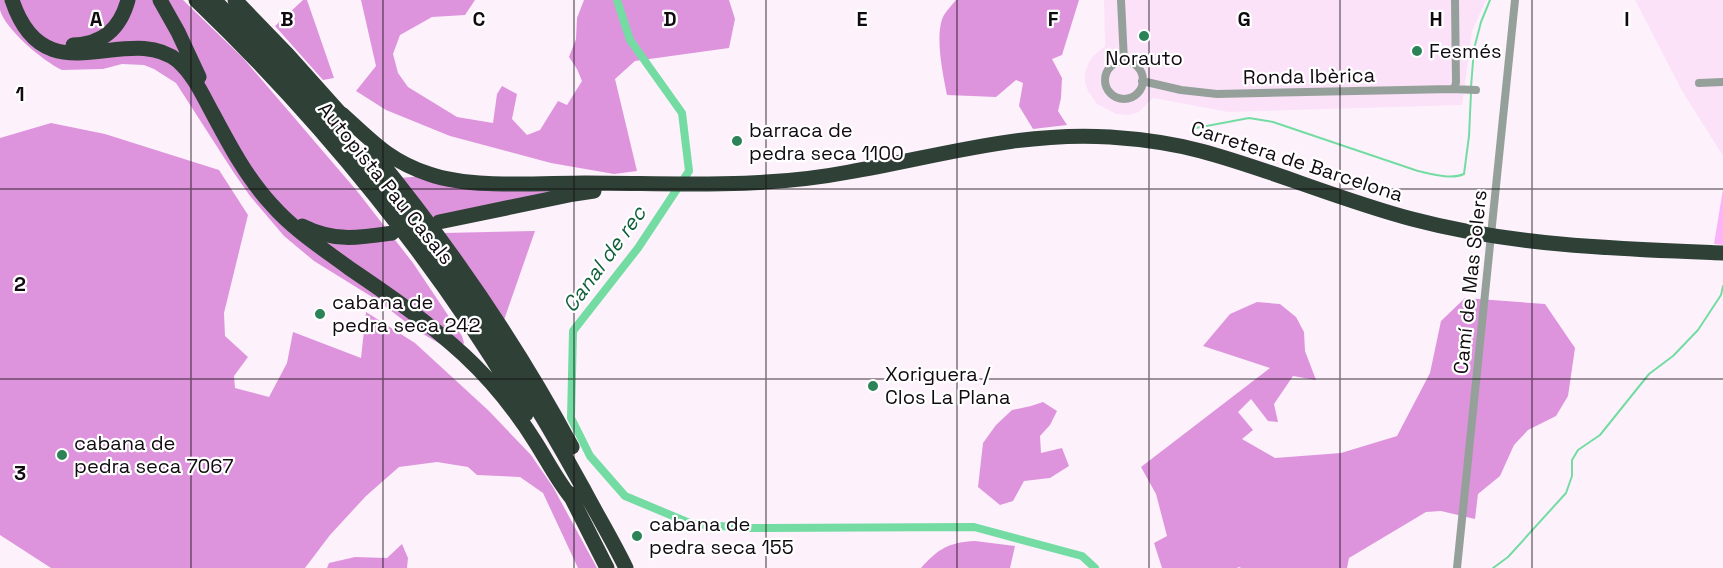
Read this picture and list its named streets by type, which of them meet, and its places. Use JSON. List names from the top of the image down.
{
  "streets": {
    "highway": ["Carretera de Barcelona", "Autopista Pau Casals"],
    "street": ["Ronda Ibèrica", "Camí de Mas Solers"]
  },
  "water": ["Canal de rec"],
  "places": [
    "Norauto",
    "Fesmés",
    "barraca de pedra seca 1100",
    "cabana de pedra seca 242",
    "Xoriguera / Clos La Plana",
    "cabana de pedra seca 7067",
    "cabana de pedra seca 155"
  ],
  "grid": {
    "columns": [
      "A",
      "B",
      "C",
      "D",
      "E",
      "F",
      "G",
      "H",
      "I"
    ],
    "rows": ["1", "2", "3"]
  }
}
